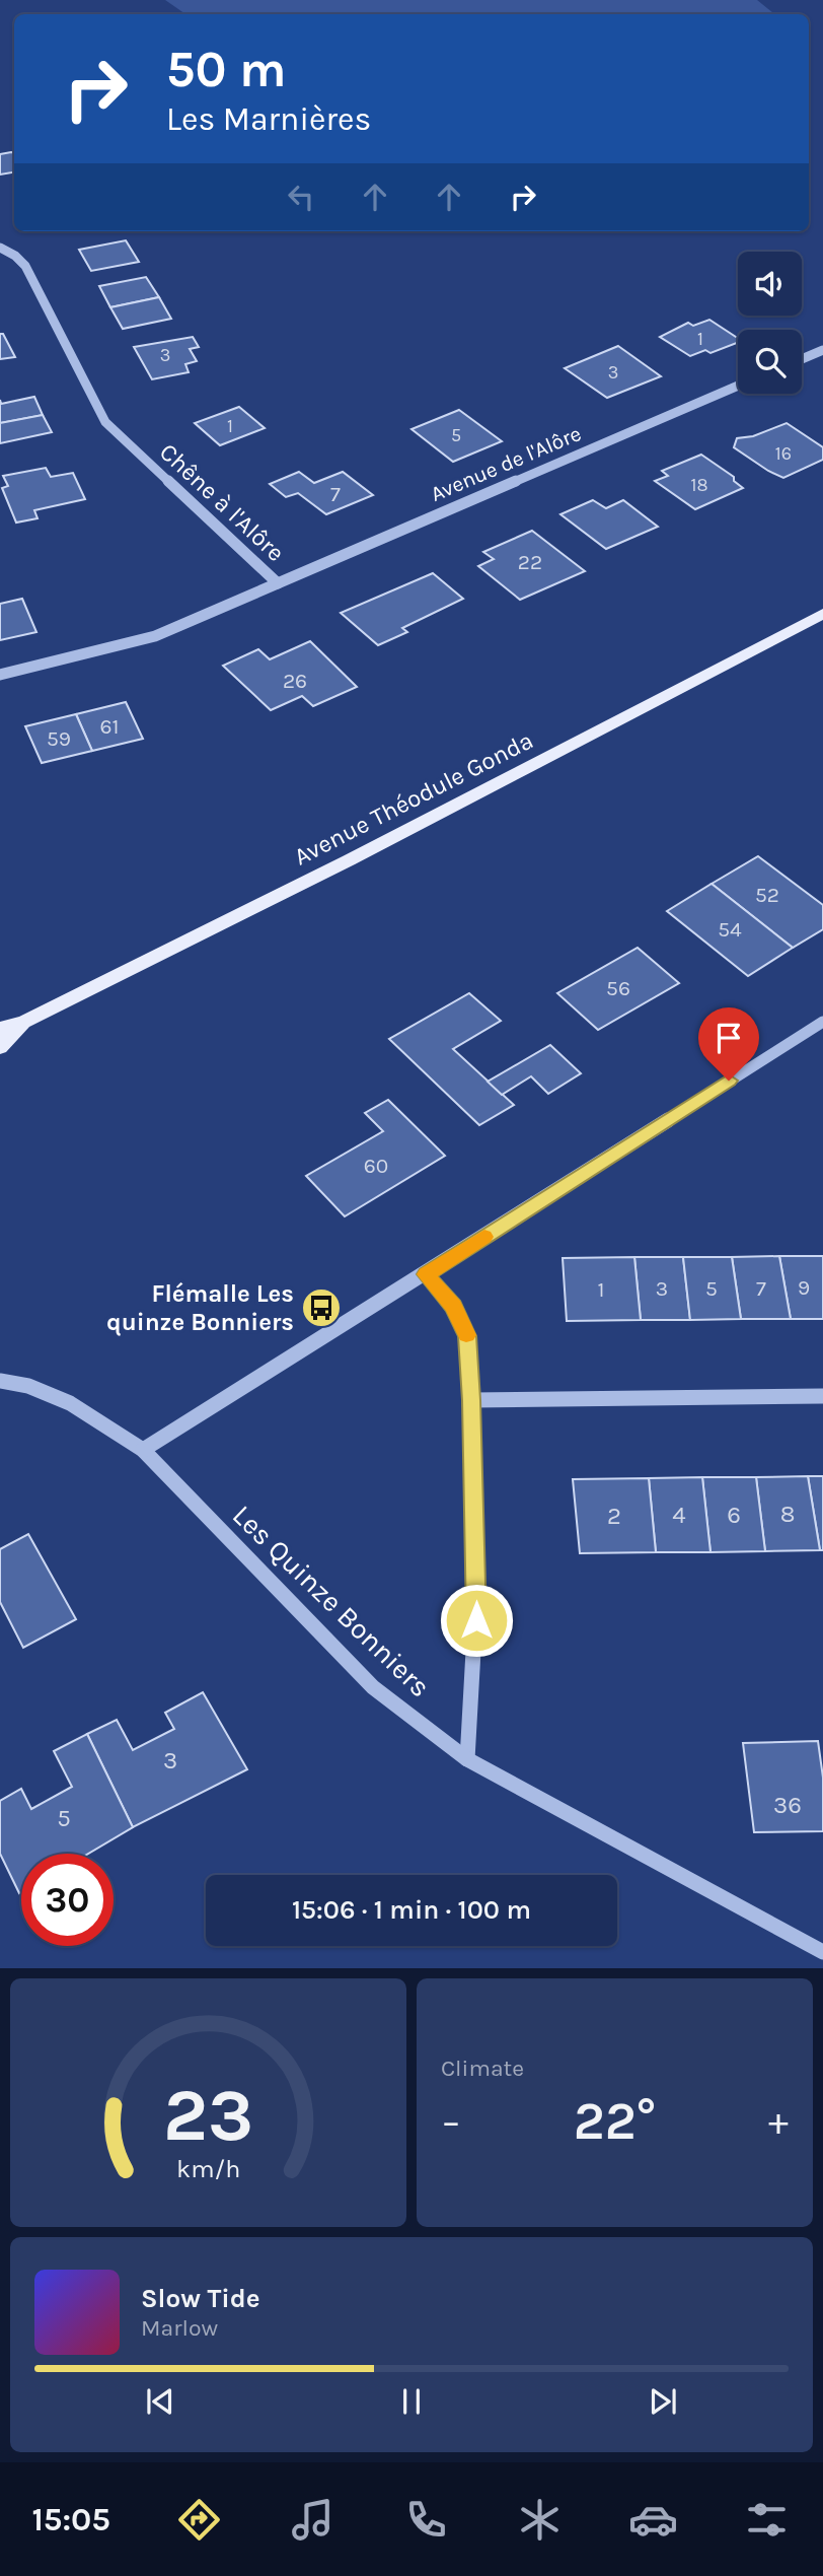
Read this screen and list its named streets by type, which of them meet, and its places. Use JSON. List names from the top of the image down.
{
  "streets": {
    "main road": ["Avenue Théodule Gonda"],
    "street": ["Avenue de l'Alôre", "Chêne à l'Alôre", "Les Quinze Bonniers"]
  },
  "crossings": [
    ["Avenue de l'Alôre", "Chêne à l'Alôre"]
  ],
  "places": {
    "bus stop": ["Flémalle Les quinze Bonniers"]
  },
  "house_numbers": [
    "1",
    "3",
    "3",
    "1",
    "5",
    "16",
    "18",
    "7",
    "22",
    "26",
    "61",
    "59",
    "52",
    "54",
    "56",
    "60",
    "9",
    "3",
    "5",
    "7",
    "1",
    "8",
    "4",
    "6",
    "2",
    "3",
    "36",
    "5"
  ],
  "page": {
    "turn": ["50 m", "Les Marnières"],
    "limit": "30",
    "trip": "15:06 · 1 min · 100 m",
    "tile": "Climate",
    "heat": ["−", "22°", "+"],
    "song": ["Slow Tide", "Marlow"],
    "tabs": "15:05",
    "gauge": ["23", "km/h"]
  }
}
